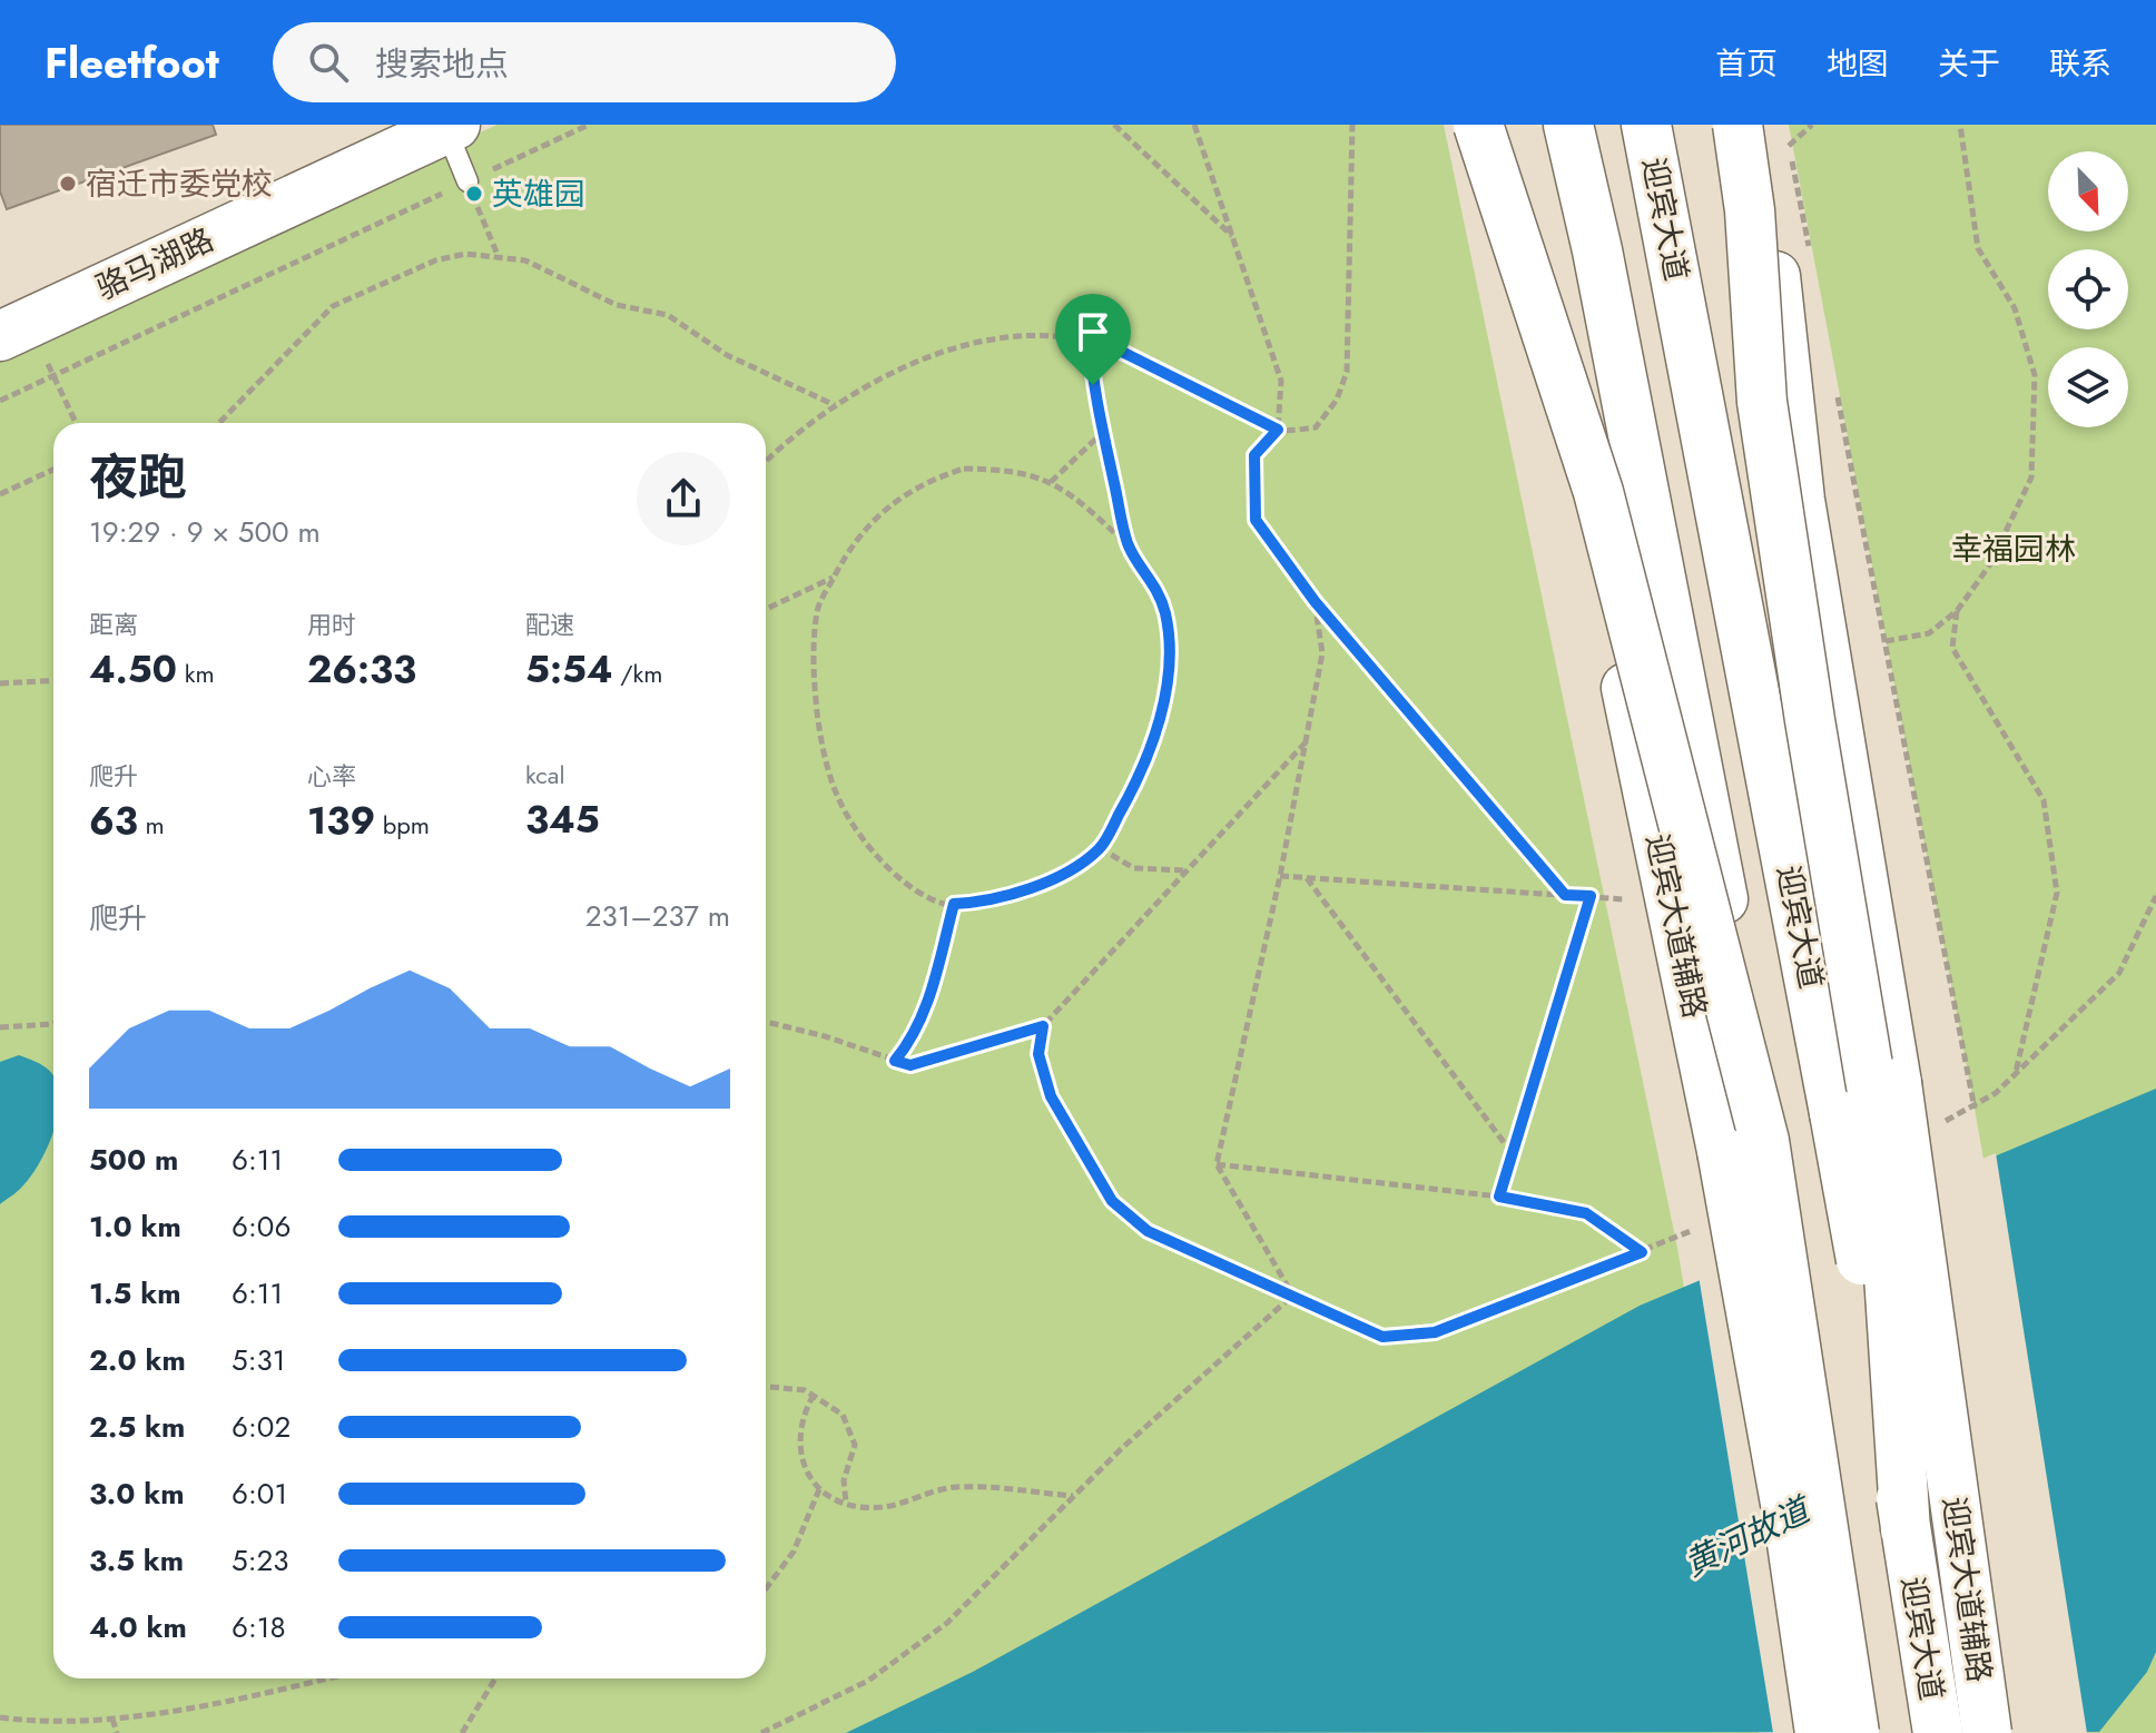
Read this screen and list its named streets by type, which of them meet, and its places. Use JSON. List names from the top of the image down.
{
  "streets": {
    "main road": ["迎宾大道", "骆马湖路", "迎宾大道辅路"]
  },
  "water": ["黄河故道"],
  "parks": ["幸福园林"],
  "places": ["宿迁市委党校", "英雄园"],
  "north": "bottom right",
  "page": {
    "header": "Fleetfoot",
    "search": "搜索地点",
    "nav": [
      "首页",
      "地图",
      "关于",
      "联系"
    ],
    "heading": ["夜跑", "19:29 · 9 × 500 m"],
    "stats": [
      ["距离", "4.50 km"],
      ["用时", "26:33"],
      ["配速", "5:54 /km"],
      ["爬升", "63 m"],
      ["心率", "139 bpm"],
      ["kcal", "345"]
    ],
    "chart": ["爬升", "231–237 m"],
    "list": [
      {
        "name": "500 m",
        "note": "6:11"
      },
      {
        "name": "1.0 km",
        "note": "6:06"
      },
      {
        "name": "1.5 km",
        "note": "6:11"
      },
      {
        "name": "2.0 km",
        "note": "5:31"
      },
      {
        "name": "2.5 km",
        "note": "6:02"
      },
      {
        "name": "3.0 km",
        "note": "6:01"
      },
      {
        "name": "3.5 km",
        "note": "5:23"
      },
      {
        "name": "4.0 km",
        "note": "6:18"
      }
    ]
  }
}
